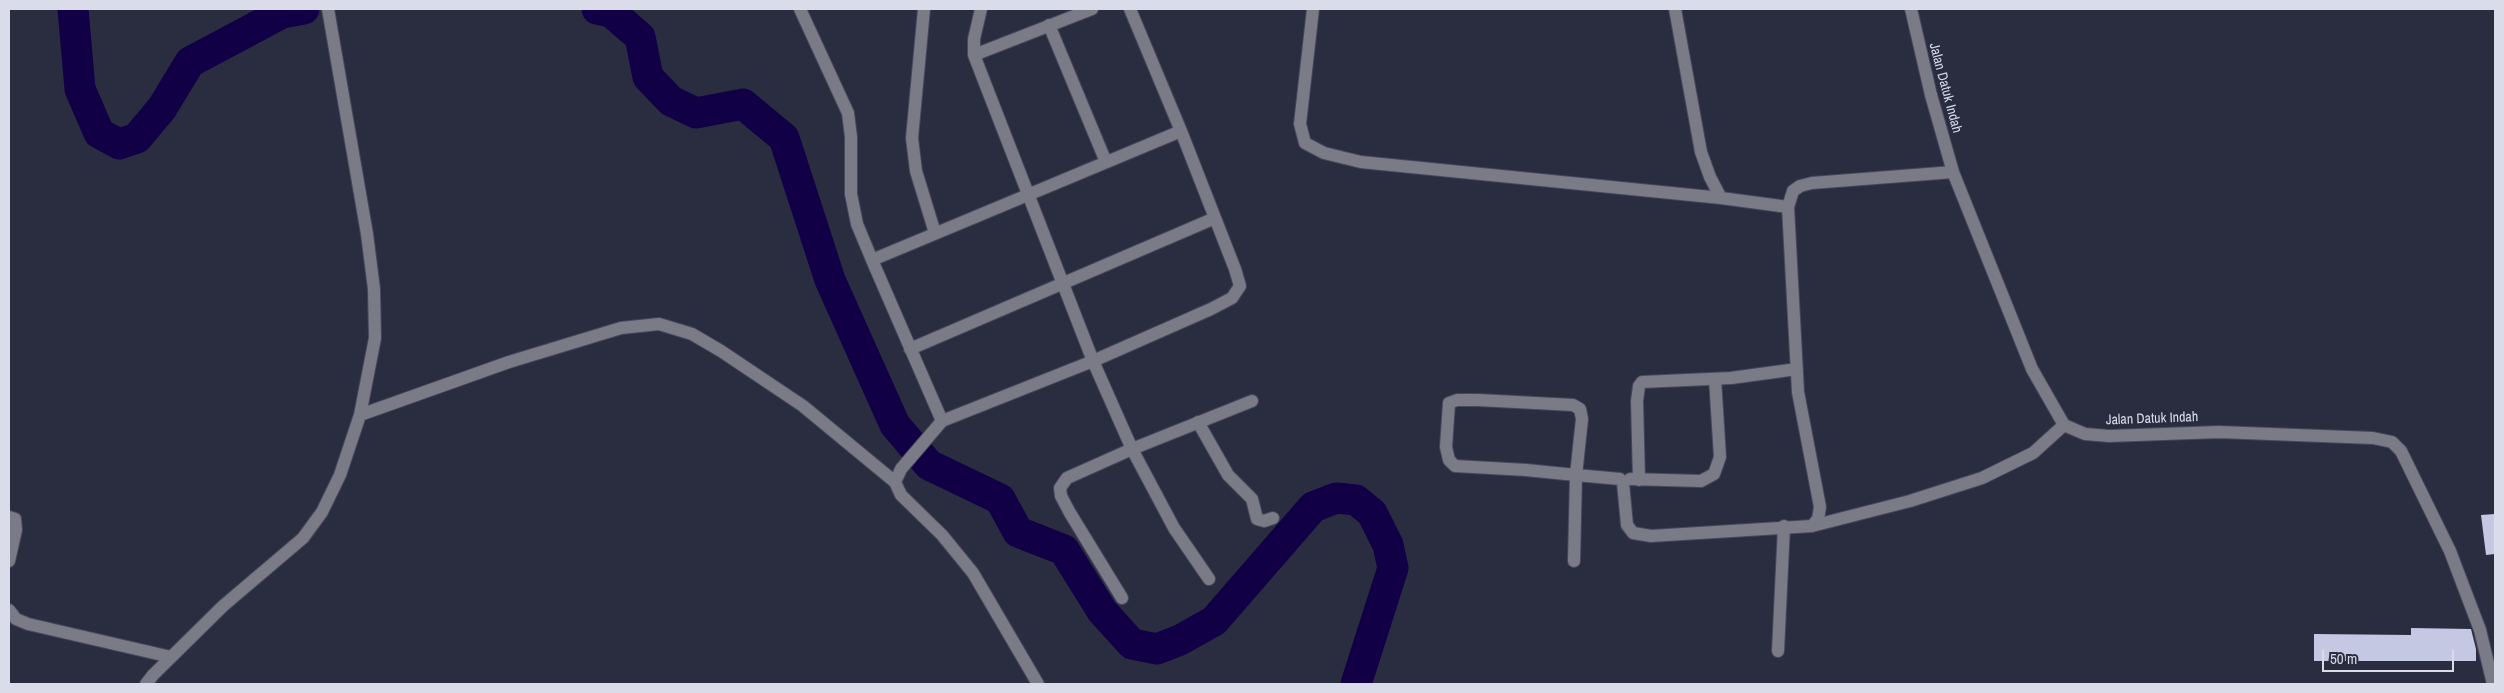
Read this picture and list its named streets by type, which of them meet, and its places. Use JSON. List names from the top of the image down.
{
  "streets": {
    "street": ["Jalan Datuk Indah"]
  },
  "scale_bar": "50 m"
}
